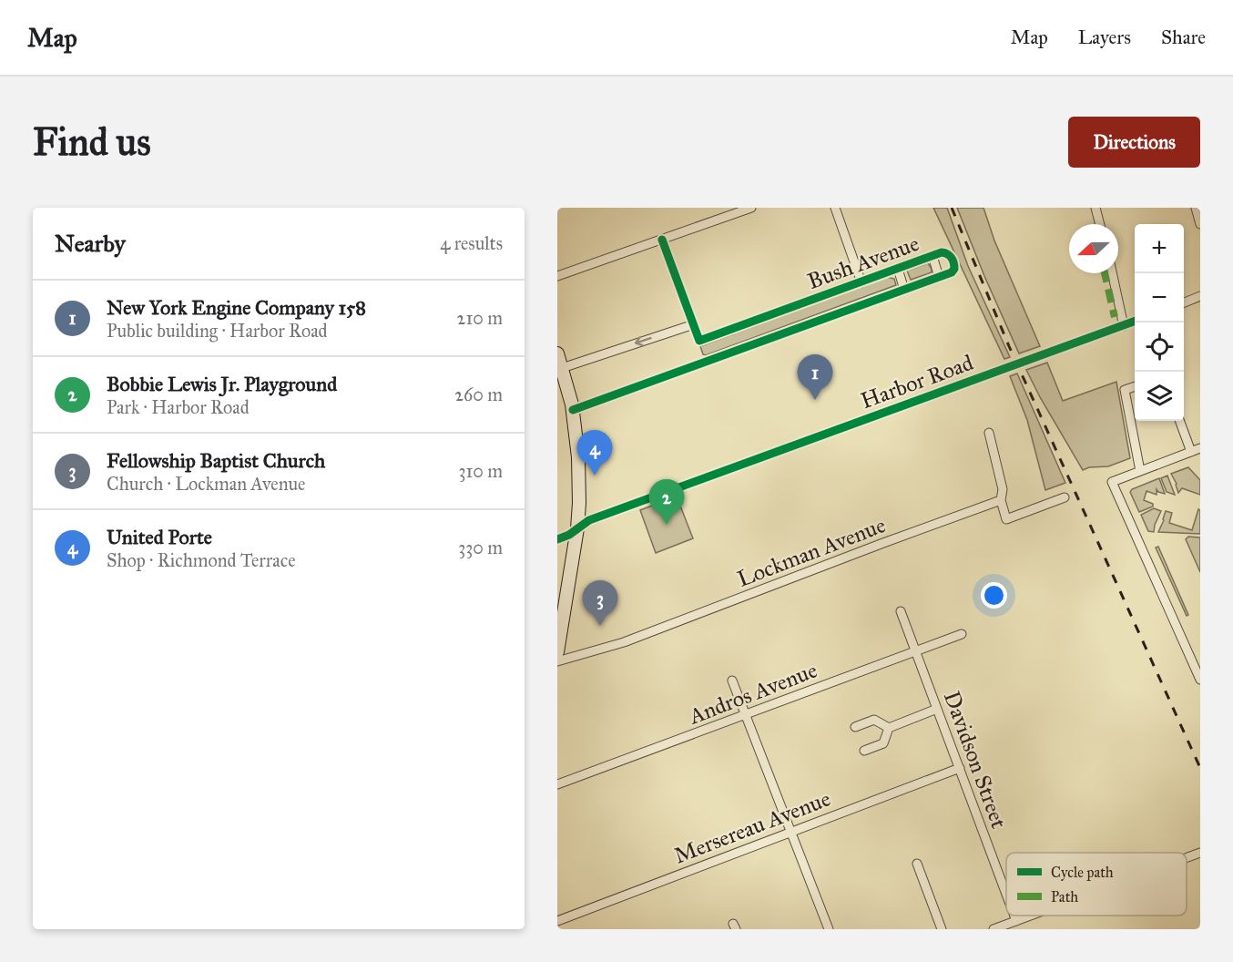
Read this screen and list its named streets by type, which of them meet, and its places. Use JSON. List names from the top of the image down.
{
  "streets": {
    "street": [
      "Bush Avenue",
      "Harbor Road",
      "Lockman Avenue",
      "Andros Avenue",
      "Davidson Street",
      "Mersereau Avenue"
    ]
  },
  "crossings": [
    ["Andros Avenue", "Davidson Street"],
    ["Davidson Street", "Mersereau Avenue"]
  ],
  "legend": ["Cycle path", "Path"],
  "north": "left",
  "page": {
    "header": "Map",
    "nav": ["Map", "Layers", "Share"],
    "buttons": "Directions",
    "title": "Find us",
    "heading": ["Nearby", "4 results"],
    "map_buttons": ["+", "−"],
    "list": [
      {
        "mark": "1",
        "name": "New York Engine Company 158",
        "note": "Public building · Harbor Road",
        "value": "210 m"
      },
      {
        "mark": "2",
        "name": "Bobbie Lewis Jr. Playground",
        "note": "Park · Harbor Road",
        "value": "260 m"
      },
      {
        "mark": "3",
        "name": "Fellowship Baptist Church",
        "note": "Church · Lockman Avenue",
        "value": "310 m"
      },
      {
        "mark": "4",
        "name": "United Porte",
        "note": "Shop · Richmond Terrace",
        "value": "330 m"
      }
    ],
    "pins": [
      "1",
      "4",
      "2",
      "3"
    ]
  }
}
